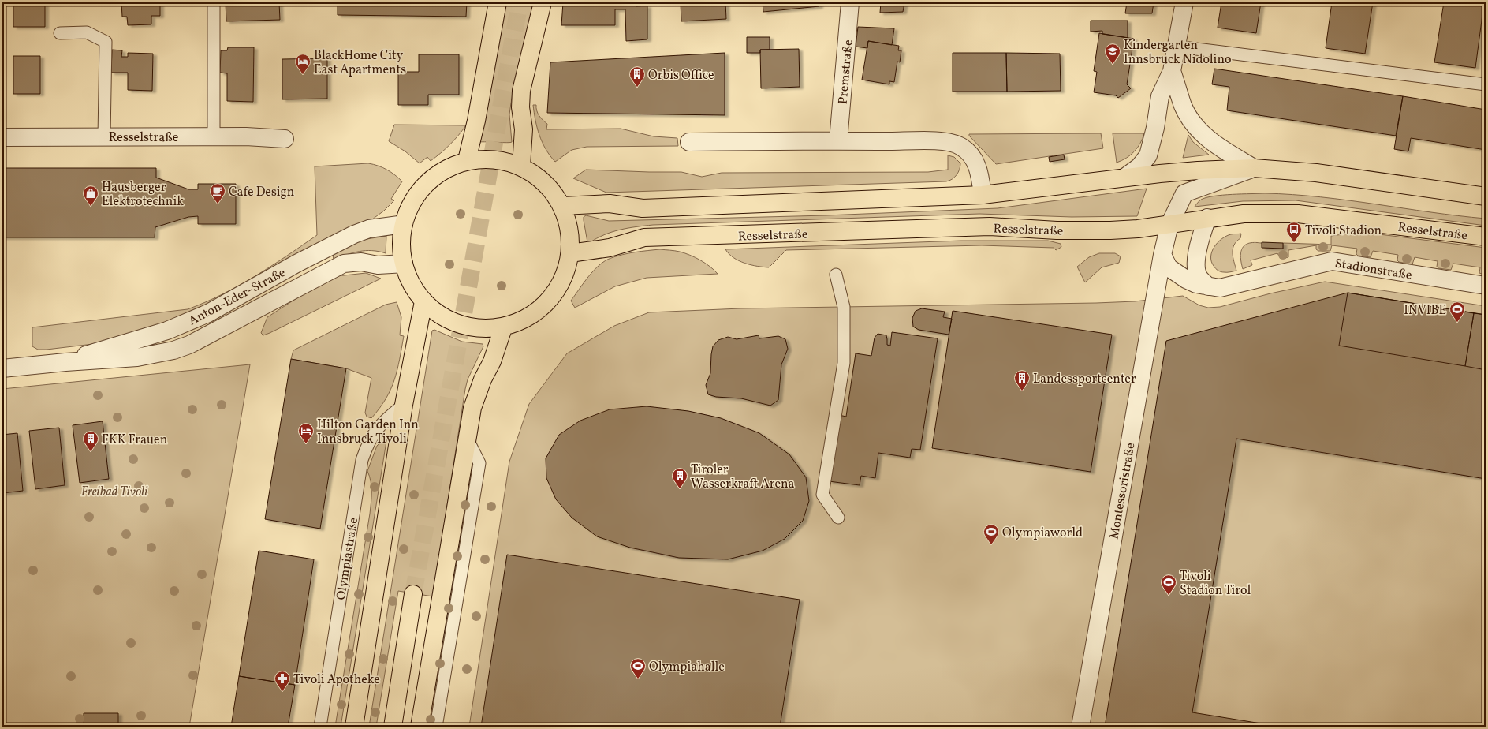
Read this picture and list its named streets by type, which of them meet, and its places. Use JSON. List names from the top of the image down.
{
  "streets": {
    "main road": ["Resselstraße"],
    "street": [
      "Premstraße",
      "Stadionstraße",
      "Anton-Eder-Straße",
      "Montessoristraße"
    ],
    "lane": ["Olympiastraße"]
  },
  "crossings": [
    ["Stadionstraße", "Montessoristraße"]
  ],
  "parks": ["Freibad Tivoli"],
  "places": {
    "school or university": ["Kindergarten Innsbruck Nidolino"],
    "hotel": ["BlackHome City East Apartments", "Hilton Garden Inn Innsbruck Tivoli"],
    "building": [
      "Orbis Office",
      "Landessportcenter",
      "FKK Frauen",
      "Tiroler Wasserkraft Arena"
    ],
    "cafe": ["Cafe Design"],
    "shop": ["Hausberger Elektrotechnik"],
    "bus stop": ["Tivoli Stadion"],
    "sports": [
      "INVIBE",
      "Olympiaworld",
      "Tivoli Stadion Tirol",
      "Olympiahalle"
    ],
    "pharmacy": ["Tivoli Apotheke"]
  }
}
